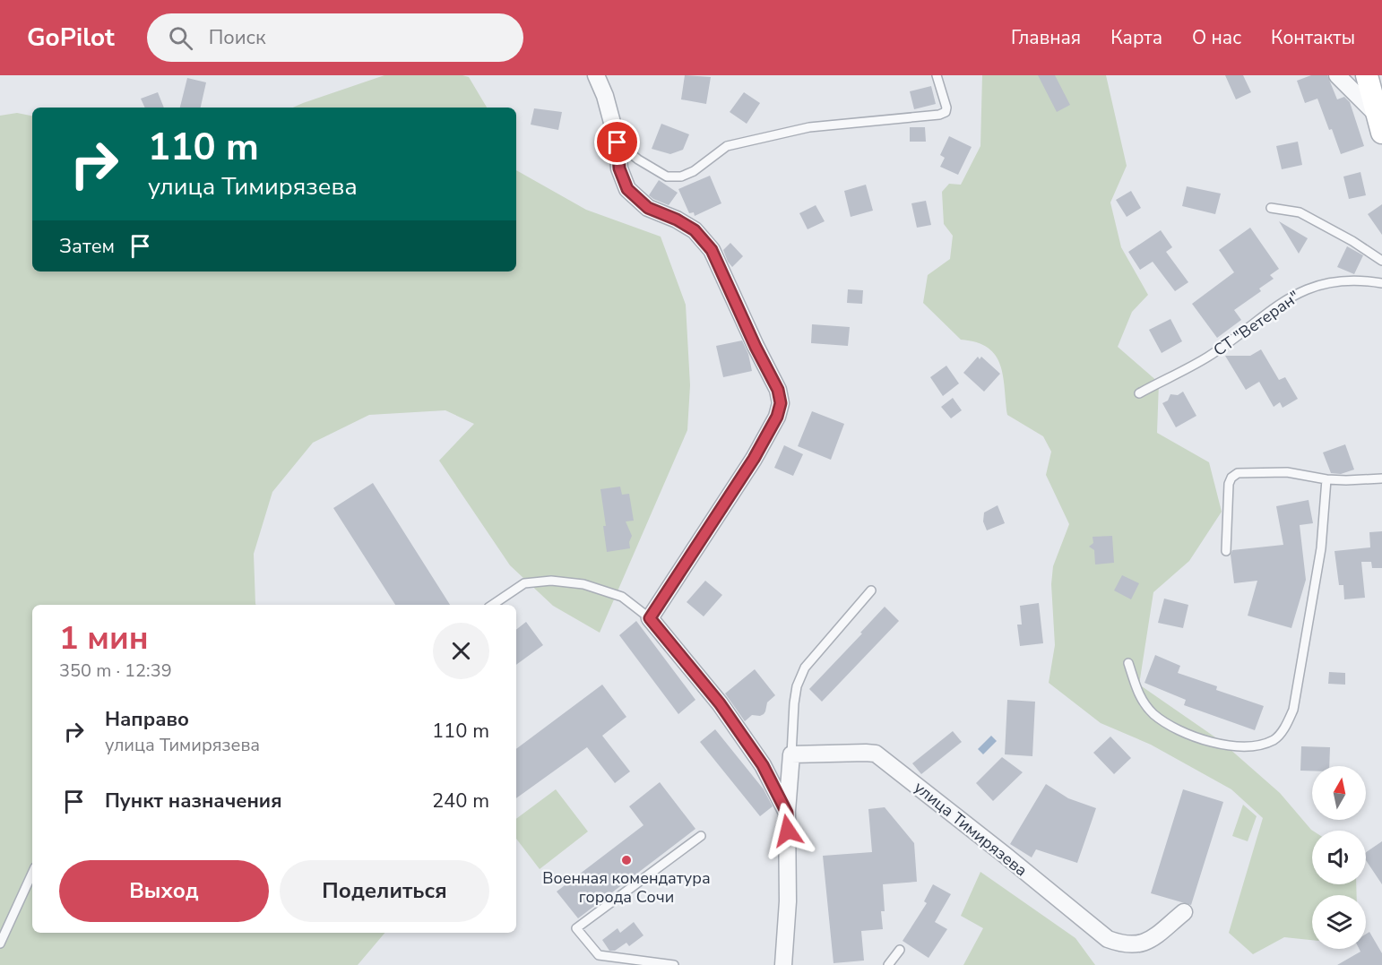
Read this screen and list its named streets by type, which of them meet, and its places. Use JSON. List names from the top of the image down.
{
  "streets": {
    "street": ["улица Тимирязева"],
    "lane": ["СТ \"Ветеран\""]
  },
  "places": ["Военная комендатура города Сочи"],
  "north": "top",
  "page": {
    "header": "GoPilot",
    "search": "Поиск",
    "nav": [
      "Главная",
      "Карта",
      "О нас",
      "Контакты"
    ],
    "turn": ["110 m", "улица Тимирязева"],
    "then": "Затем",
    "heading": ["1 мин", "350 m · 12:39"],
    "list": [
      {
        "name": "Направо",
        "note": "улица Тимирязева",
        "value": "110 m"
      },
      {
        "name": "Пункт назначения",
        "value": "240 m"
      }
    ],
    "buttons": ["Выход", "Поделиться"]
  }
}
